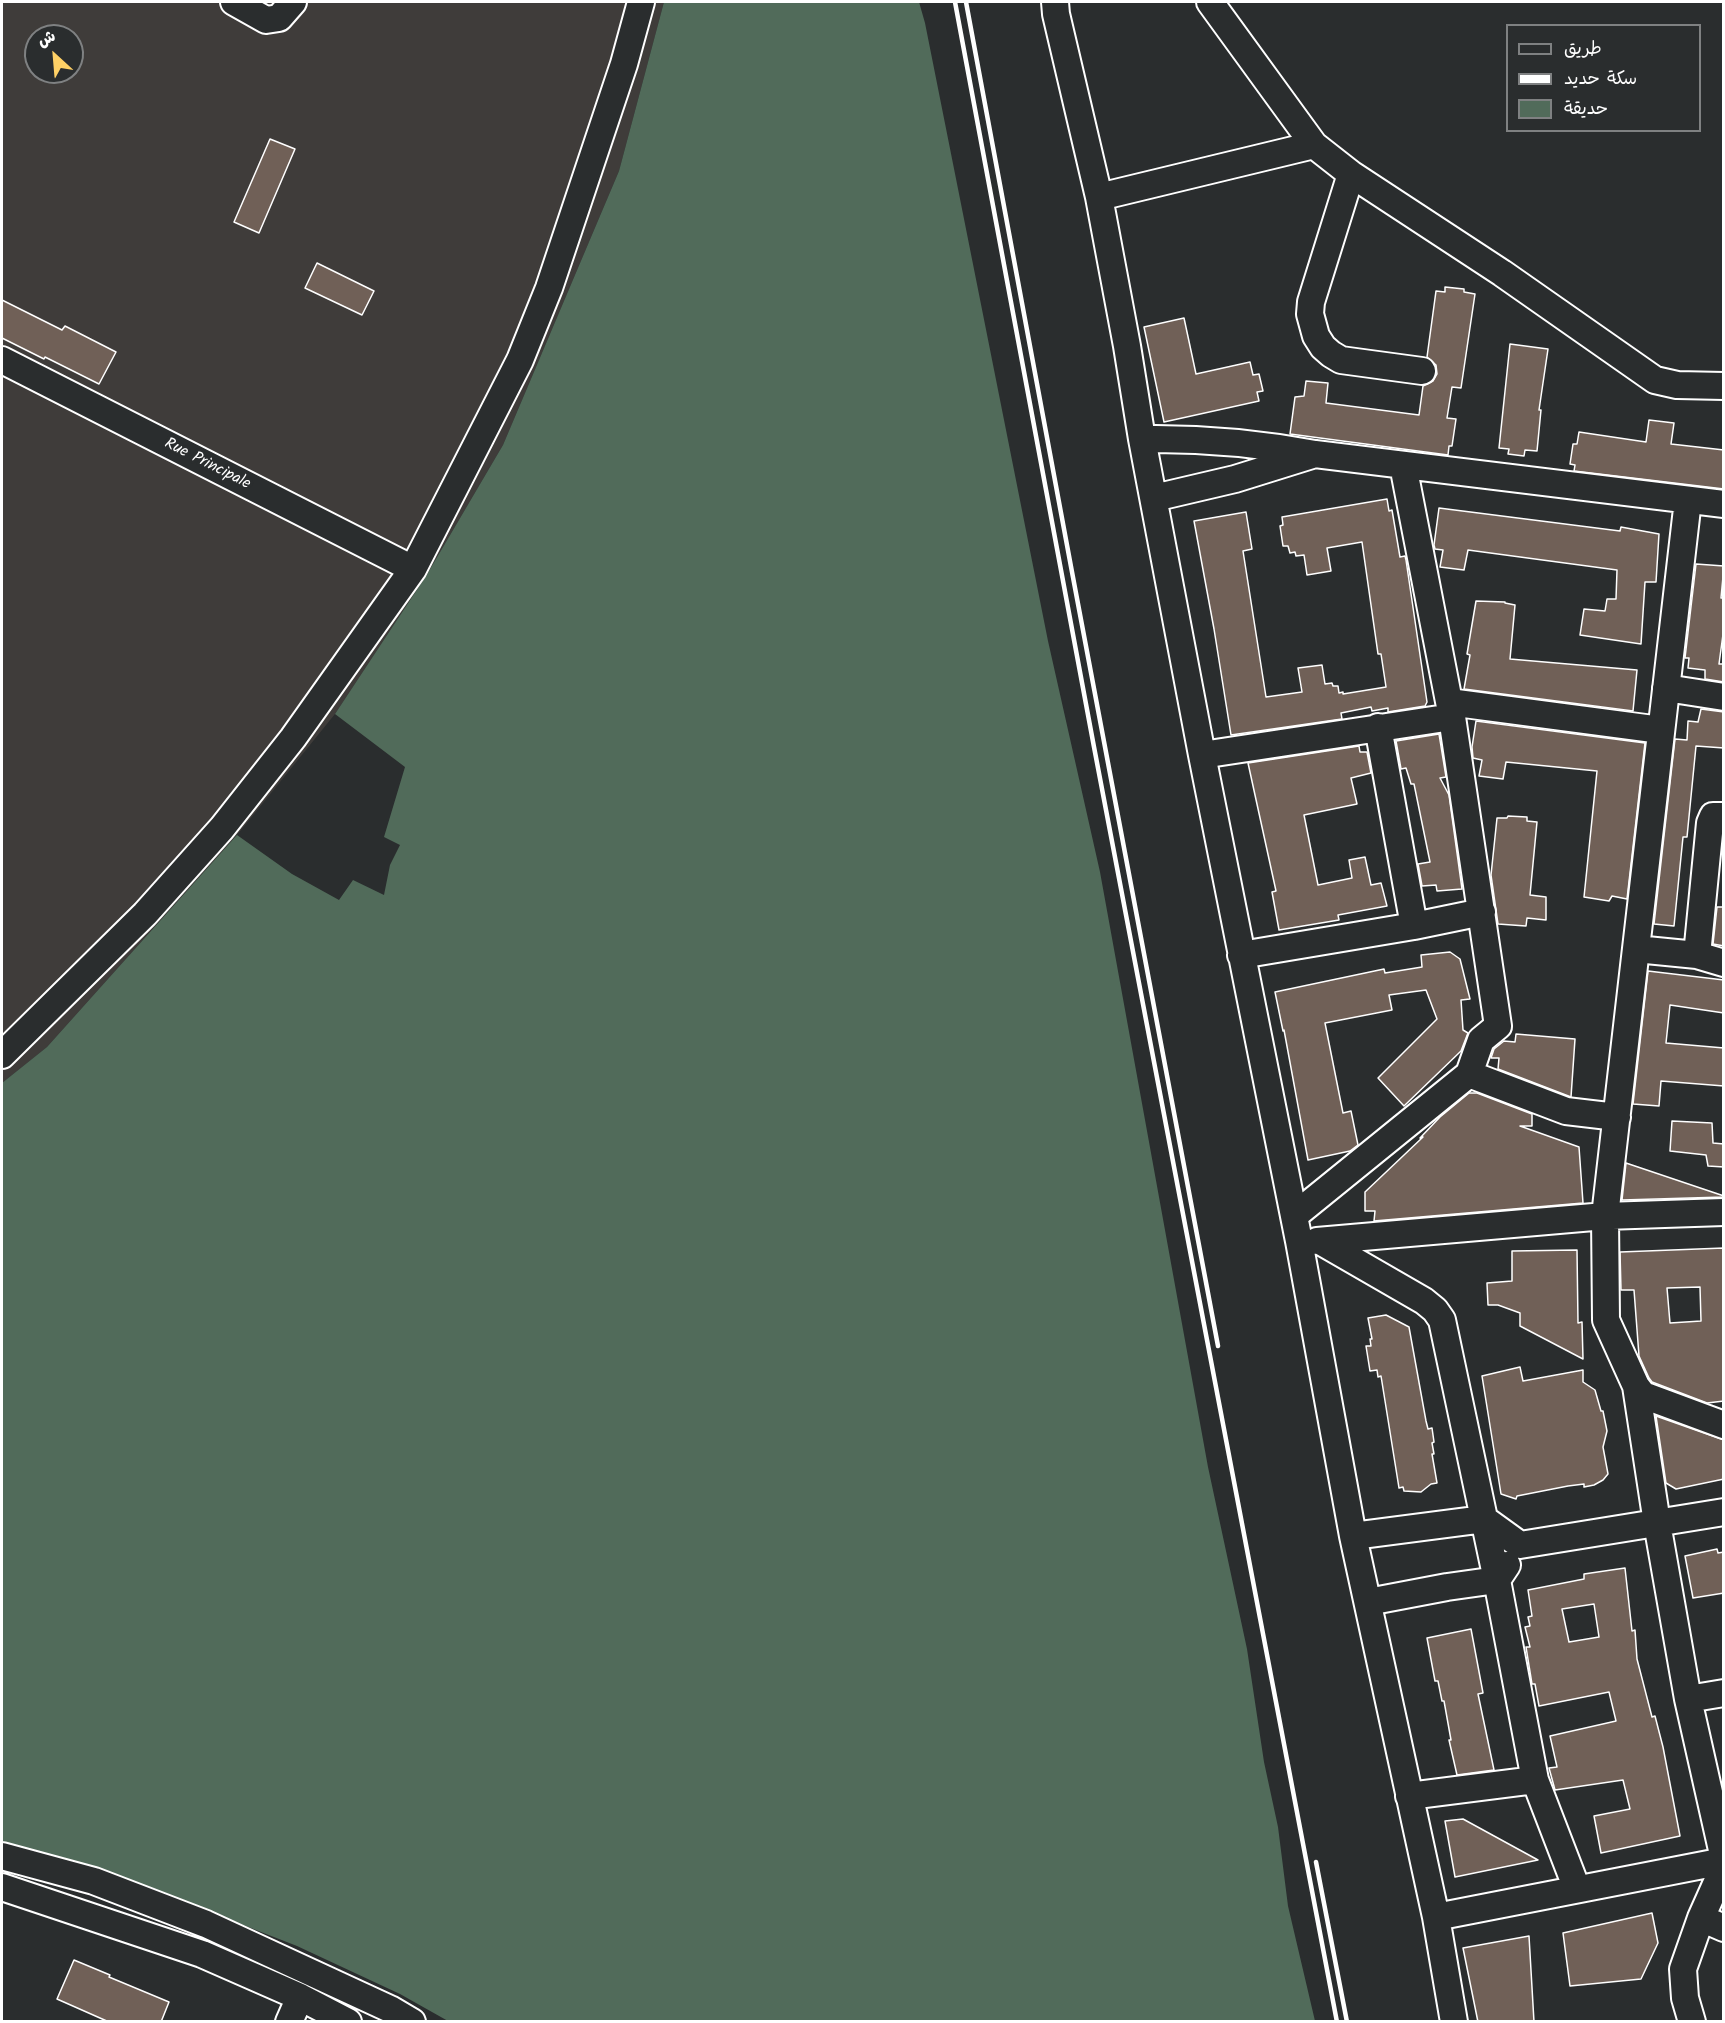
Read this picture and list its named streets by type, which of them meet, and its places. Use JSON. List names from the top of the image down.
{
  "streets": {
    "street": ["Rue Principale"]
  },
  "legend": ["طريق", "سكة حديد", "حديقة"],
  "north": "top left"
}
